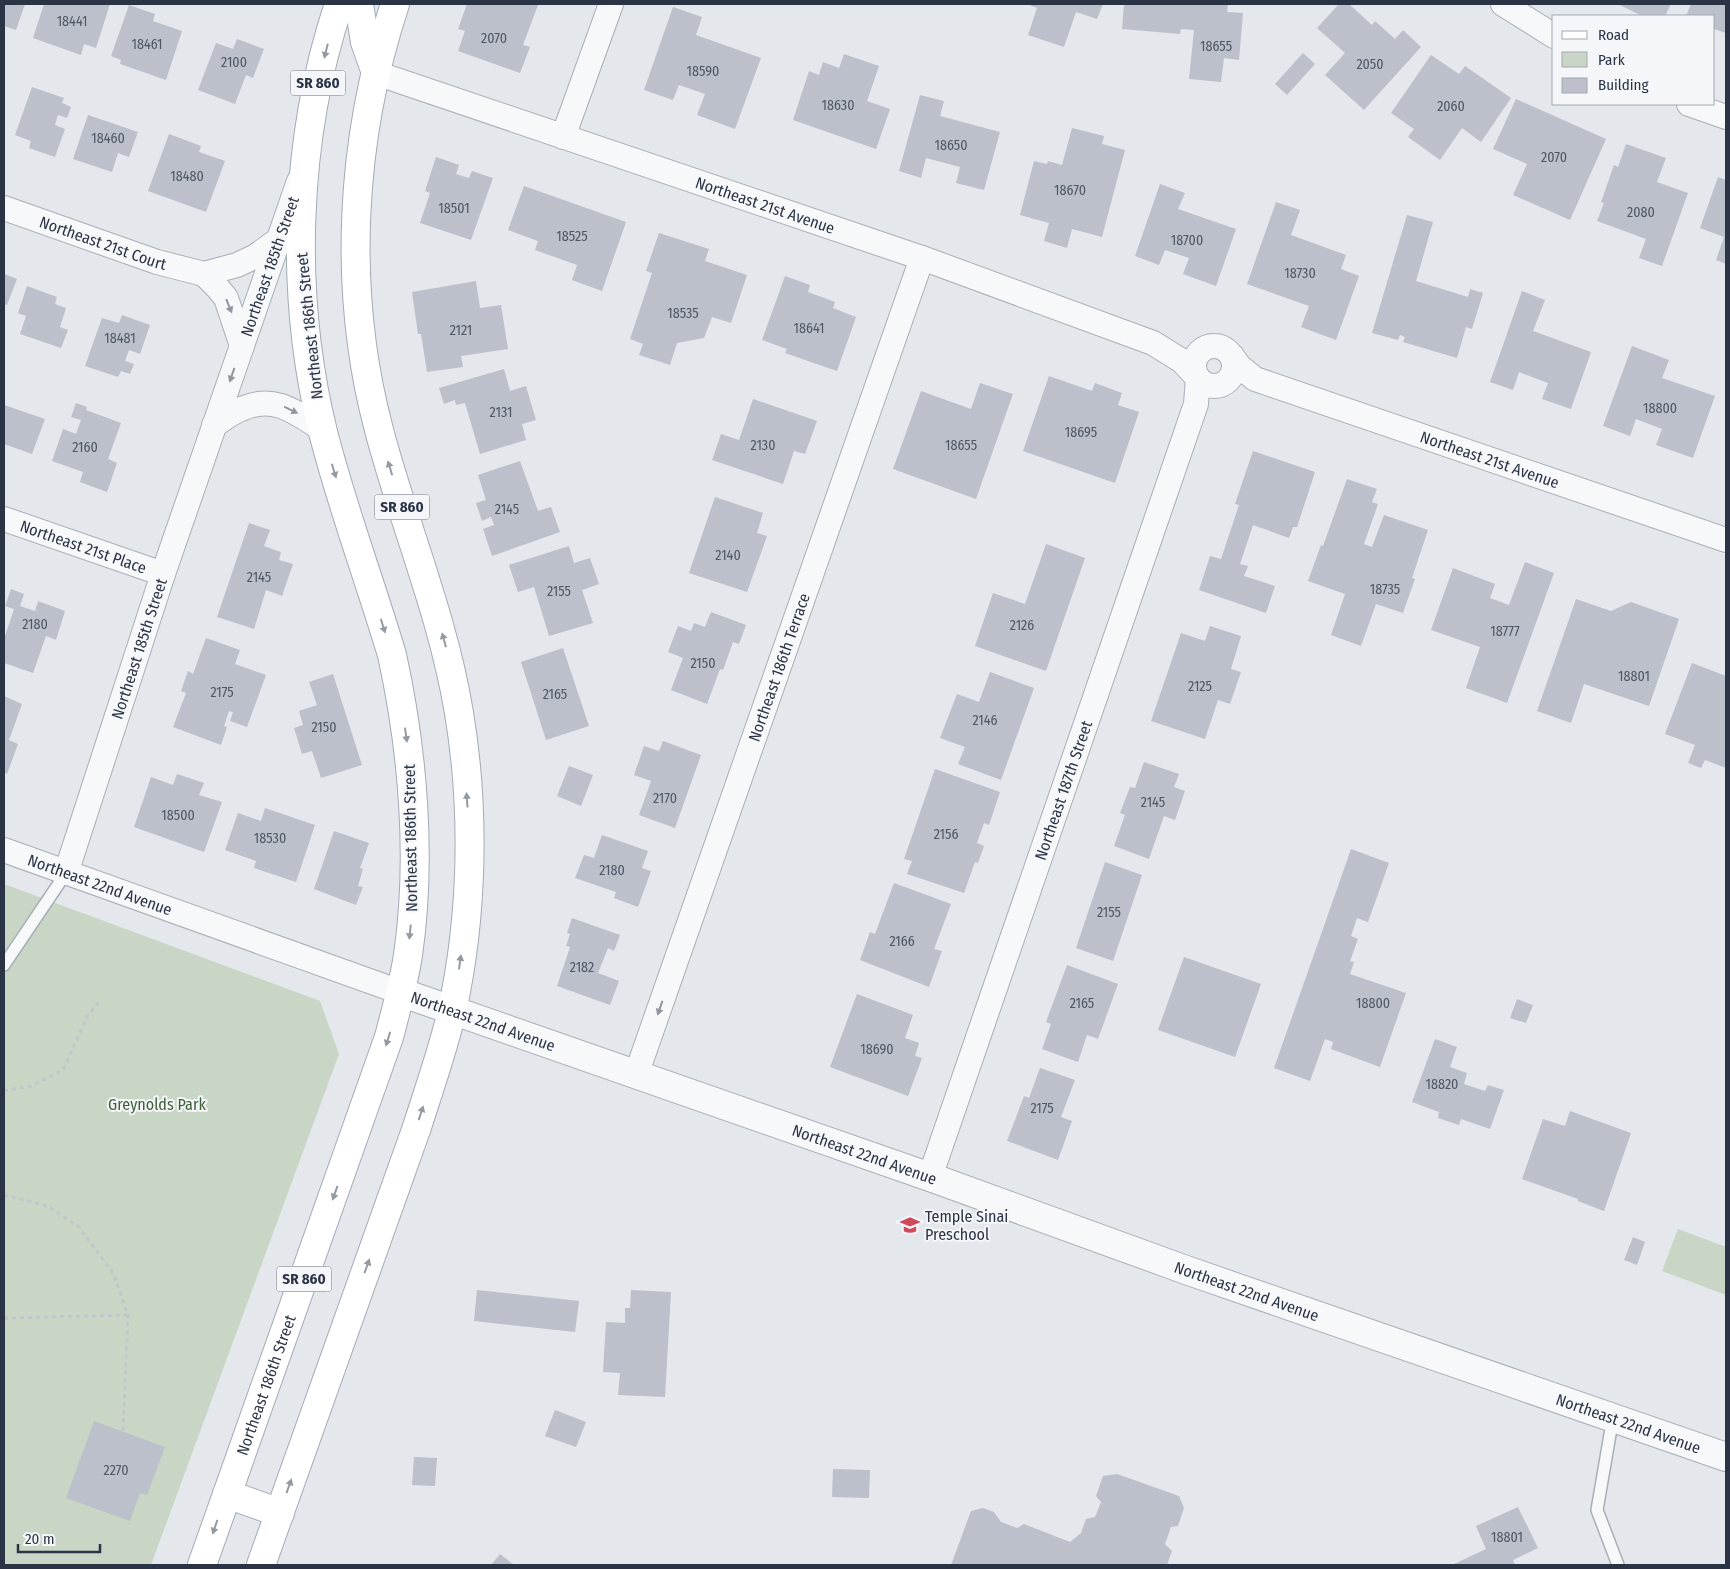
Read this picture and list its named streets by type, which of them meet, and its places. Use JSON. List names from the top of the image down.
{
  "streets": {
    "main road": ["SR 860", "Northeast 186th Street"],
    "street": [
      "Northeast 21st Avenue",
      "Northeast 21st Court",
      "Northeast 185th Street",
      "Northeast 21st Place",
      "Northeast 186th Terrace",
      "Northeast 187th Street",
      "Northeast 22nd Avenue"
    ]
  },
  "crossings": [
    ["SR 860", "Northeast 21st Avenue"],
    ["SR 860", "Northeast 22nd Avenue"],
    ["Northeast 21st Avenue", "Northeast 186th Terrace"],
    ["Northeast 21st Avenue", "Northeast 187th Street"],
    ["Northeast 21st Court", "Northeast 185th Street"],
    ["Northeast 185th Street", "Northeast 186th Street"],
    ["Northeast 185th Street", "Northeast 21st Place"],
    ["Northeast 185th Street", "Northeast 22nd Avenue"],
    ["Northeast 186th Street", "Northeast 22nd Avenue"],
    ["Northeast 186th Terrace", "Northeast 22nd Avenue"],
    ["Northeast 187th Street", "Northeast 22nd Avenue"]
  ],
  "one_way": ["Northeast 186th Terrace"],
  "parks": ["Greynolds Park"],
  "places": {
    "school or university": ["Temple Sinai Preschool"]
  },
  "house_numbers": [
    "18441",
    "2070",
    "18461",
    "18655",
    "2100",
    "2050",
    "18590",
    "18630",
    "2060",
    "18460",
    "18650",
    "2070",
    "18480",
    "18670",
    "18501",
    "2080",
    "18525",
    "18700",
    "18730",
    "18535",
    "18641",
    "2121",
    "18481",
    "18800",
    "2131",
    "18695",
    "2130",
    "18655",
    "2160",
    "2145",
    "2140",
    "2145",
    "18735",
    "2155",
    "2180",
    "2126",
    "18777",
    "2150",
    "18801",
    "2125",
    "2175",
    "2165",
    "2146",
    "2150",
    "2170",
    "2145",
    "18500",
    "2156",
    "18530",
    "2180",
    "2155",
    "2166",
    "2182",
    "2165",
    "18800",
    "18690",
    "18820",
    "2175",
    "2270",
    "18801"
  ],
  "legend": ["Road", "Park", "Building"],
  "scale_bar": "20 m"
}
